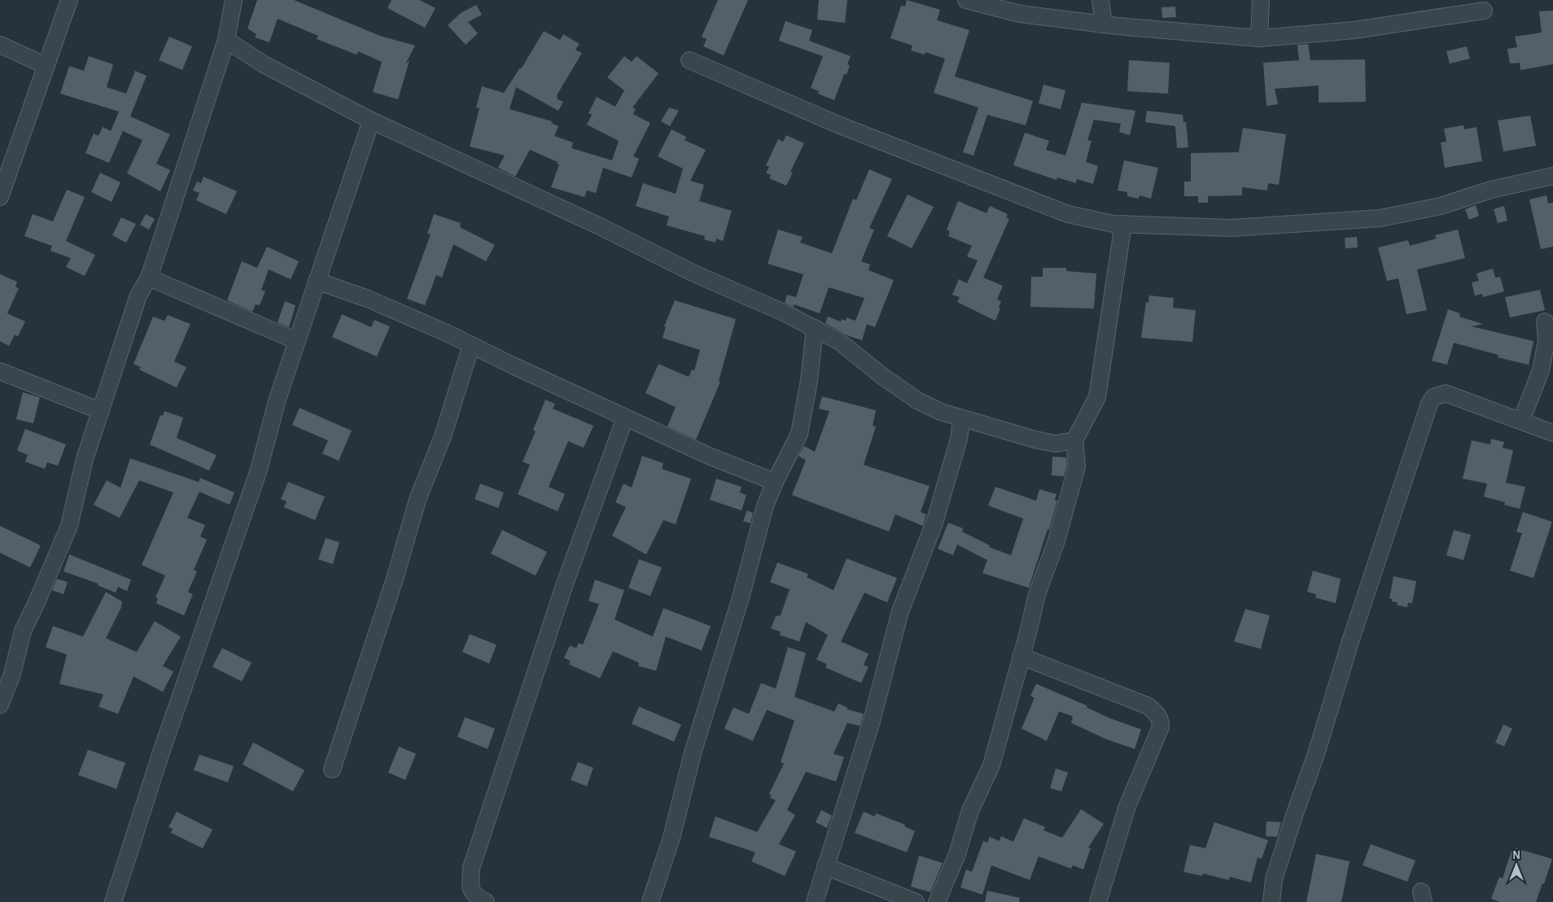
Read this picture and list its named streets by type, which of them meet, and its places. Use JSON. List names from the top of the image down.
{
  "north": "top"
}
